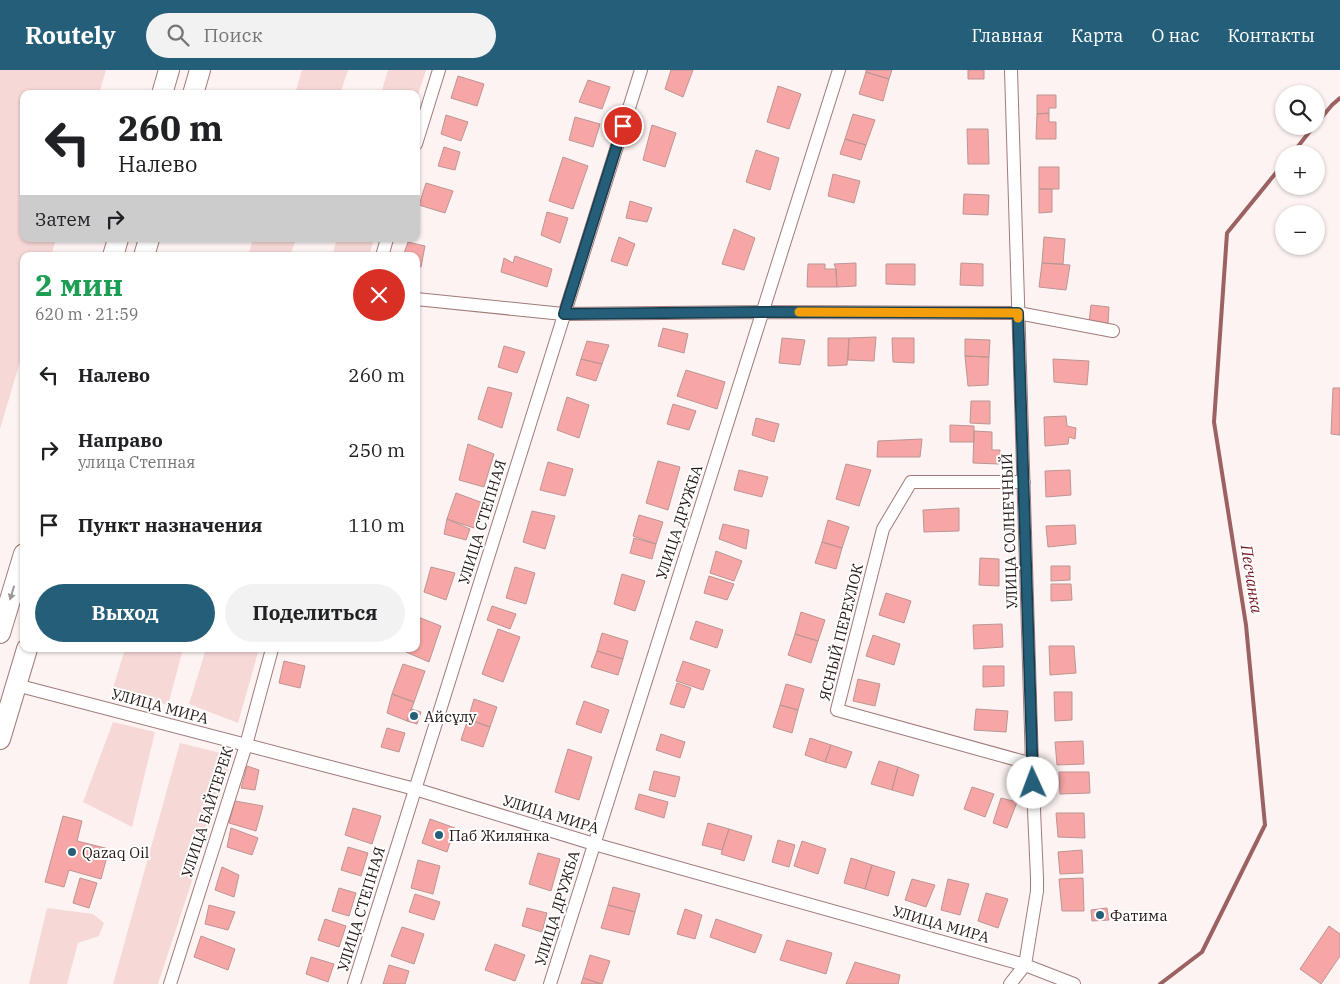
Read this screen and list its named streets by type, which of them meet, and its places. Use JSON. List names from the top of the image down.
{
  "streets": {
    "street": [
      "УЛИЦА СТЕПНАЯ",
      "УЛИЦА ДРУЖБА",
      "УЛИЦА СОЛНЕЧНЫЙ",
      "ЯСНЫЙ ПЕРЕУЛОК",
      "УЛИЦА МИРА",
      "УЛИЦА БАЙТЕРЕК"
    ]
  },
  "crossings": [
    ["УЛИЦА СТЕПНАЯ", "УЛИЦА МИРА"],
    ["УЛИЦА ДРУЖБА", "УЛИЦА МИРА"],
    ["УЛИЦА СОЛНЕЧНЫЙ", "ЯСНЫЙ ПЕРЕУЛОК"],
    ["УЛИЦА СОЛНЕЧНЫЙ", "УЛИЦА МИРА"],
    ["УЛИЦА МИРА", "УЛИЦА БАЙТЕРЕК"]
  ],
  "water": ["Песчанка"],
  "places": [
    "Айсұлу",
    "Паб Жилянка",
    "Qazaq Oil",
    "Фатима"
  ],
  "page": {
    "header": "Routely",
    "search": "Поиск",
    "nav": [
      "Главная",
      "Карта",
      "О нас",
      "Контакты"
    ],
    "map_buttons": ["+", "−"],
    "turn": ["260 m", "Налево"],
    "then": "Затем",
    "heading": ["2 мин", "620 m · 21:59"],
    "list": [
      {
        "name": "Налево",
        "value": "260 m"
      },
      {
        "name": "Направо",
        "note": "улица Степная",
        "value": "250 m"
      },
      {
        "name": "Пункт назначения",
        "value": "110 m"
      }
    ],
    "buttons": ["Выход", "Поделиться"]
  }
}
